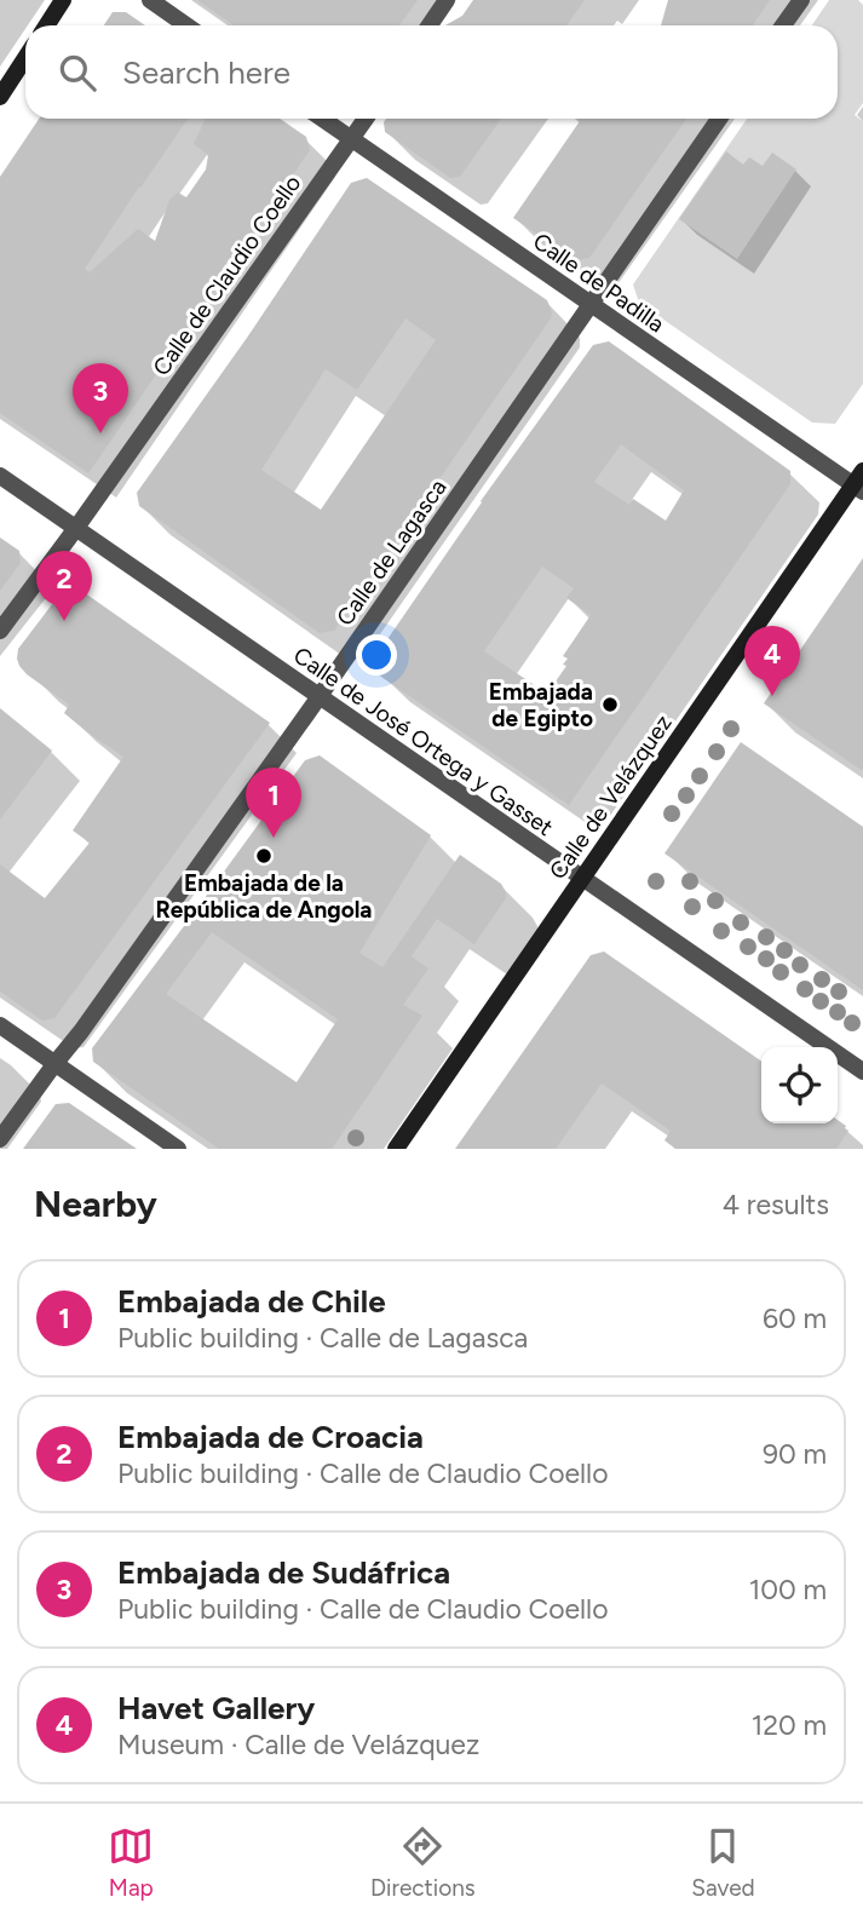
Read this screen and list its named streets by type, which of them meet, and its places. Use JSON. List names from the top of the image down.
{
  "streets": {
    "main road": ["Calle de Velázquez"],
    "street": [
      "Calle de Claudio Coello",
      "Calle de Padilla",
      "Calle de Lagasca",
      "Calle de José Ortega y Gasset"
    ]
  },
  "crossings": [
    ["Calle de Claudio Coello", "Calle de Padilla"],
    ["Calle de Claudio Coello", "Calle de José Ortega y Gasset"],
    ["Calle de Padilla", "Calle de Lagasca"],
    ["Calle de Padilla", "Calle de Velázquez"],
    ["Calle de Lagasca", "Calle de José Ortega y Gasset"],
    ["Calle de José Ortega y Gasset", "Calle de Velázquez"]
  ],
  "places": ["Embajada de Egipto", "Embajada de la República de Angola"],
  "page": {
    "search": "Search here",
    "pins": [
      "3",
      "2",
      "4",
      "1"
    ],
    "heading": ["Nearby", "4 results"],
    "list": [
      {
        "mark": "1",
        "name": "Embajada de Chile",
        "note": "Public building · Calle de Lagasca",
        "value": "60 m"
      },
      {
        "mark": "2",
        "name": "Embajada de Croacia",
        "note": "Public building · Calle de Claudio Coello",
        "value": "90 m"
      },
      {
        "mark": "3",
        "name": "Embajada de Sudáfrica",
        "note": "Public building · Calle de Claudio Coello",
        "value": "100 m"
      },
      {
        "mark": "4",
        "name": "Havet Gallery",
        "note": "Museum · Calle de Velázquez",
        "value": "120 m"
      }
    ],
    "nav": ["Map", "Directions", "Saved"]
  }
}
